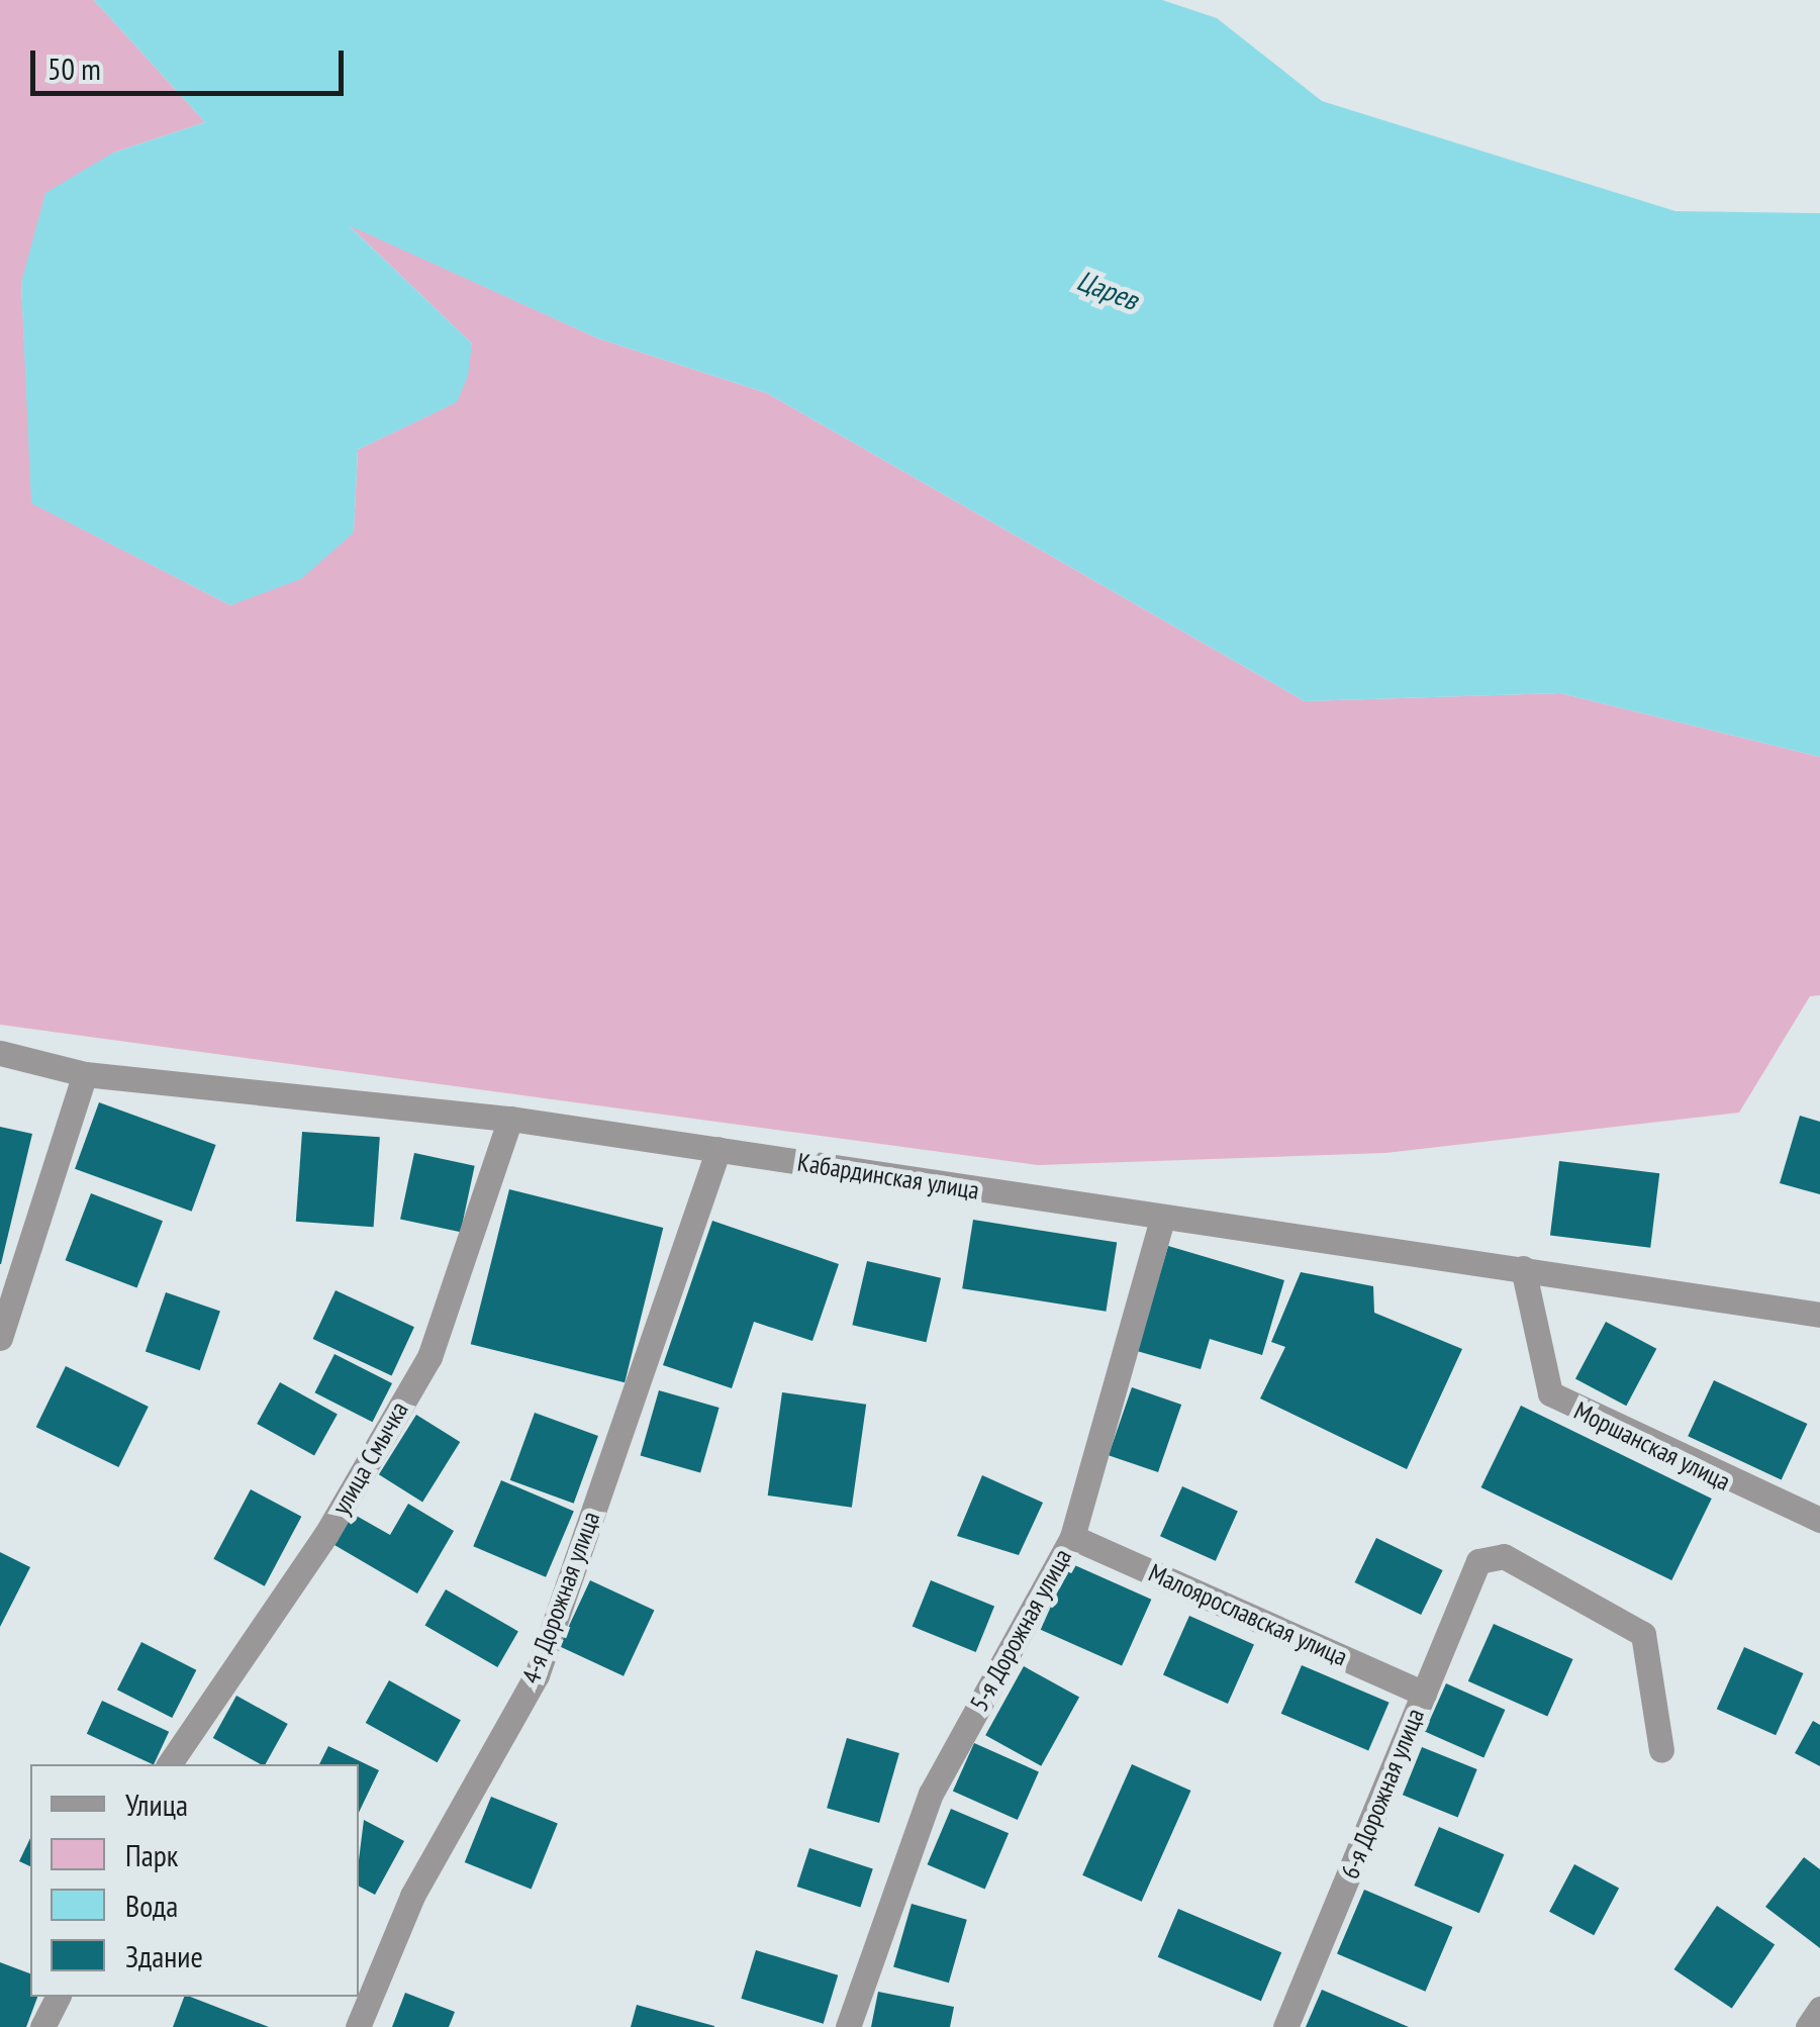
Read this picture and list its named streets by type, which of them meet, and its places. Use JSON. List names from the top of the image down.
{
  "streets": {
    "street": [
      "Кабардинская улица",
      "Моршанская улица",
      "улица Смычка",
      "4-я Дорожная улица",
      "Малоярославская улица",
      "5-я Дорожная улица",
      "6-я Дорожная улица"
    ]
  },
  "crossings": [
    ["Кабардинская улица", "Моршанская улица"],
    ["Кабардинская улица", "улица Смычка"],
    ["Кабардинская улица", "4-я Дорожная улица"],
    ["Кабардинская улица", "5-я Дорожная улица"],
    ["Малоярославская улица", "5-я Дорожная улица"],
    ["Малоярославская улица", "6-я Дорожная улица"]
  ],
  "water": ["Царев"],
  "legend": [
    "Улица",
    "Парк",
    "Вода",
    "Здание"
  ],
  "scale_bar": "50 m"
}
